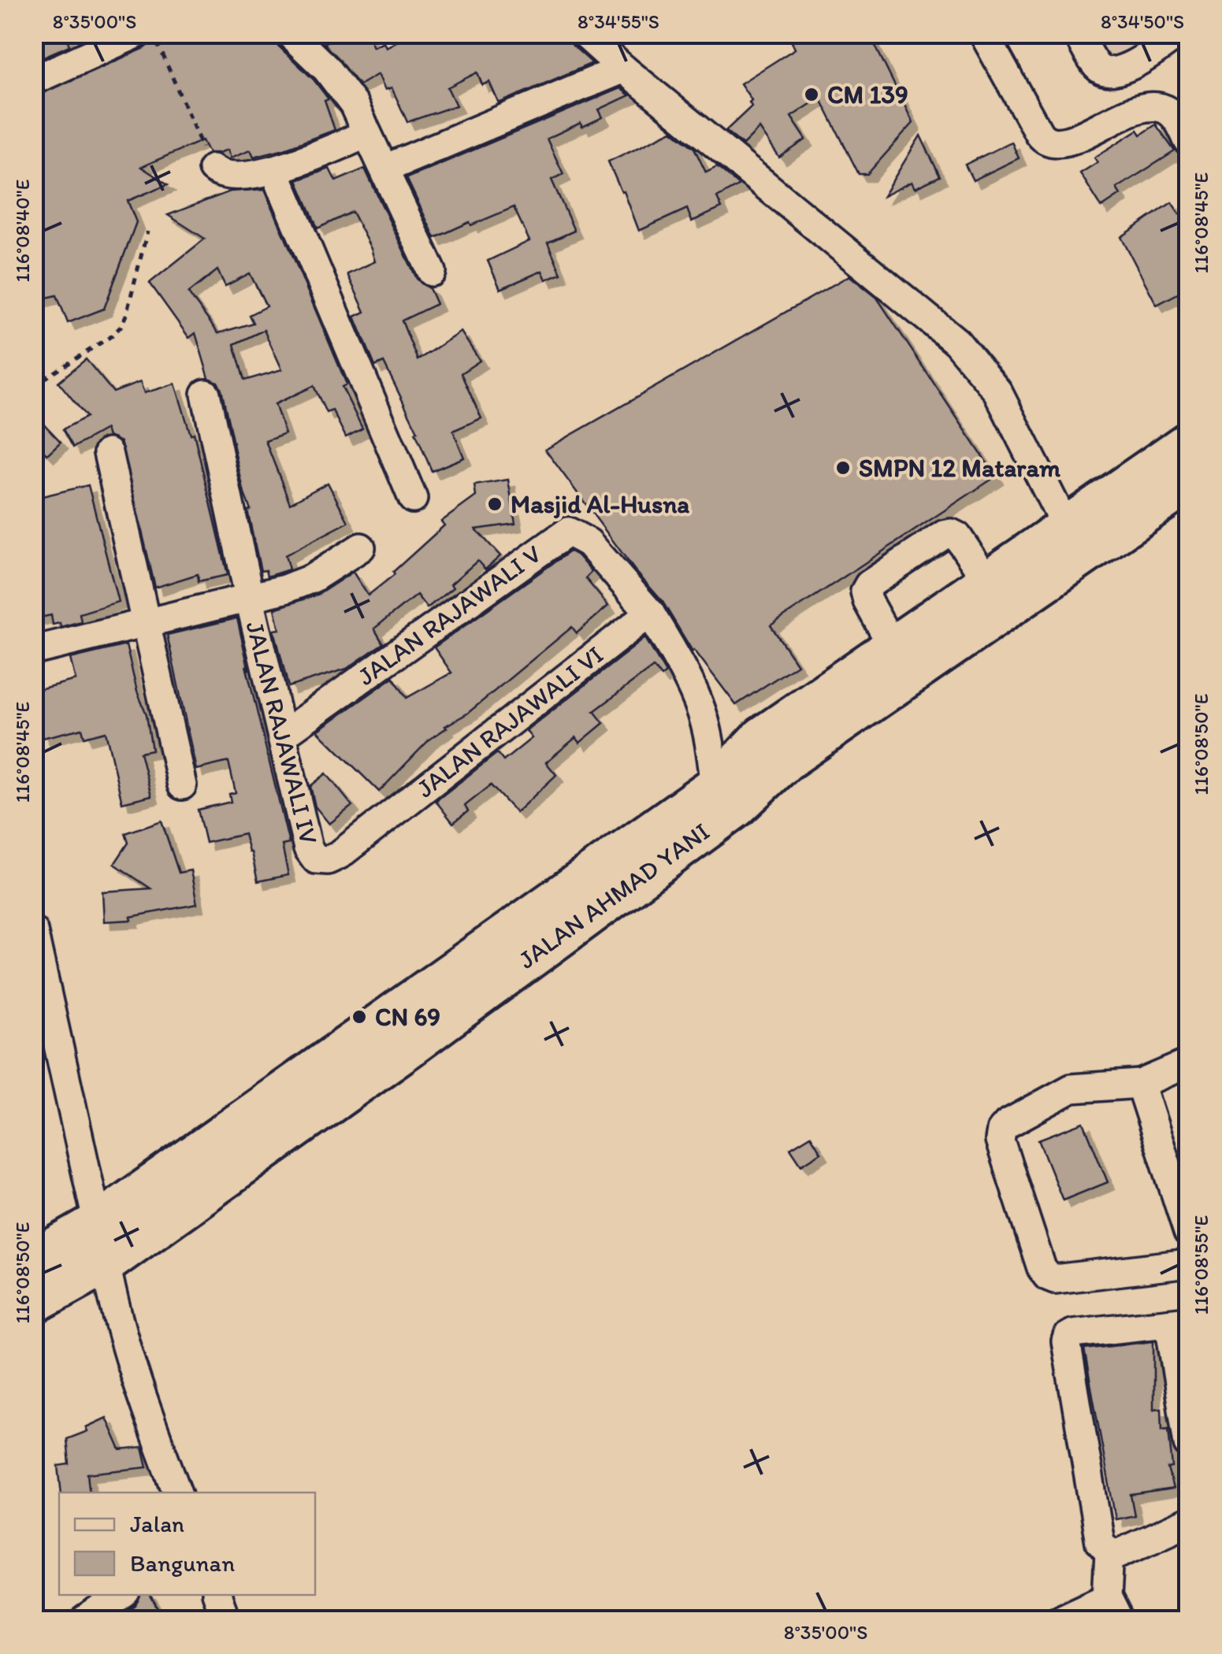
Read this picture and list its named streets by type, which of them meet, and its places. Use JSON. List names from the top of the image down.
{
  "streets": {
    "highway": ["JALAN AHMAD YANI"],
    "street": ["JALAN RAJAWALI V", "JALAN RAJAWALI VI", "JALAN RAJAWALI IV"]
  },
  "crossings": [
    ["JALAN RAJAWALI V", "JALAN RAJAWALI VI"],
    ["JALAN RAJAWALI V", "JALAN RAJAWALI IV"],
    ["JALAN RAJAWALI VI", "JALAN RAJAWALI IV"]
  ],
  "places": [
    "CM 139",
    "SMPN 12 Mataram",
    "Masjid Al-Husna",
    "CN 69"
  ],
  "legend": ["Jalan", "Bangunan"],
  "coordinates": [
    "8°35'00\"S",
    "8°34'55\"S",
    "8°34'50\"S",
    "116°08'45\"E",
    "116°08'40\"E",
    "116°08'50\"E",
    "116°08'55\"E"
  ]
}
